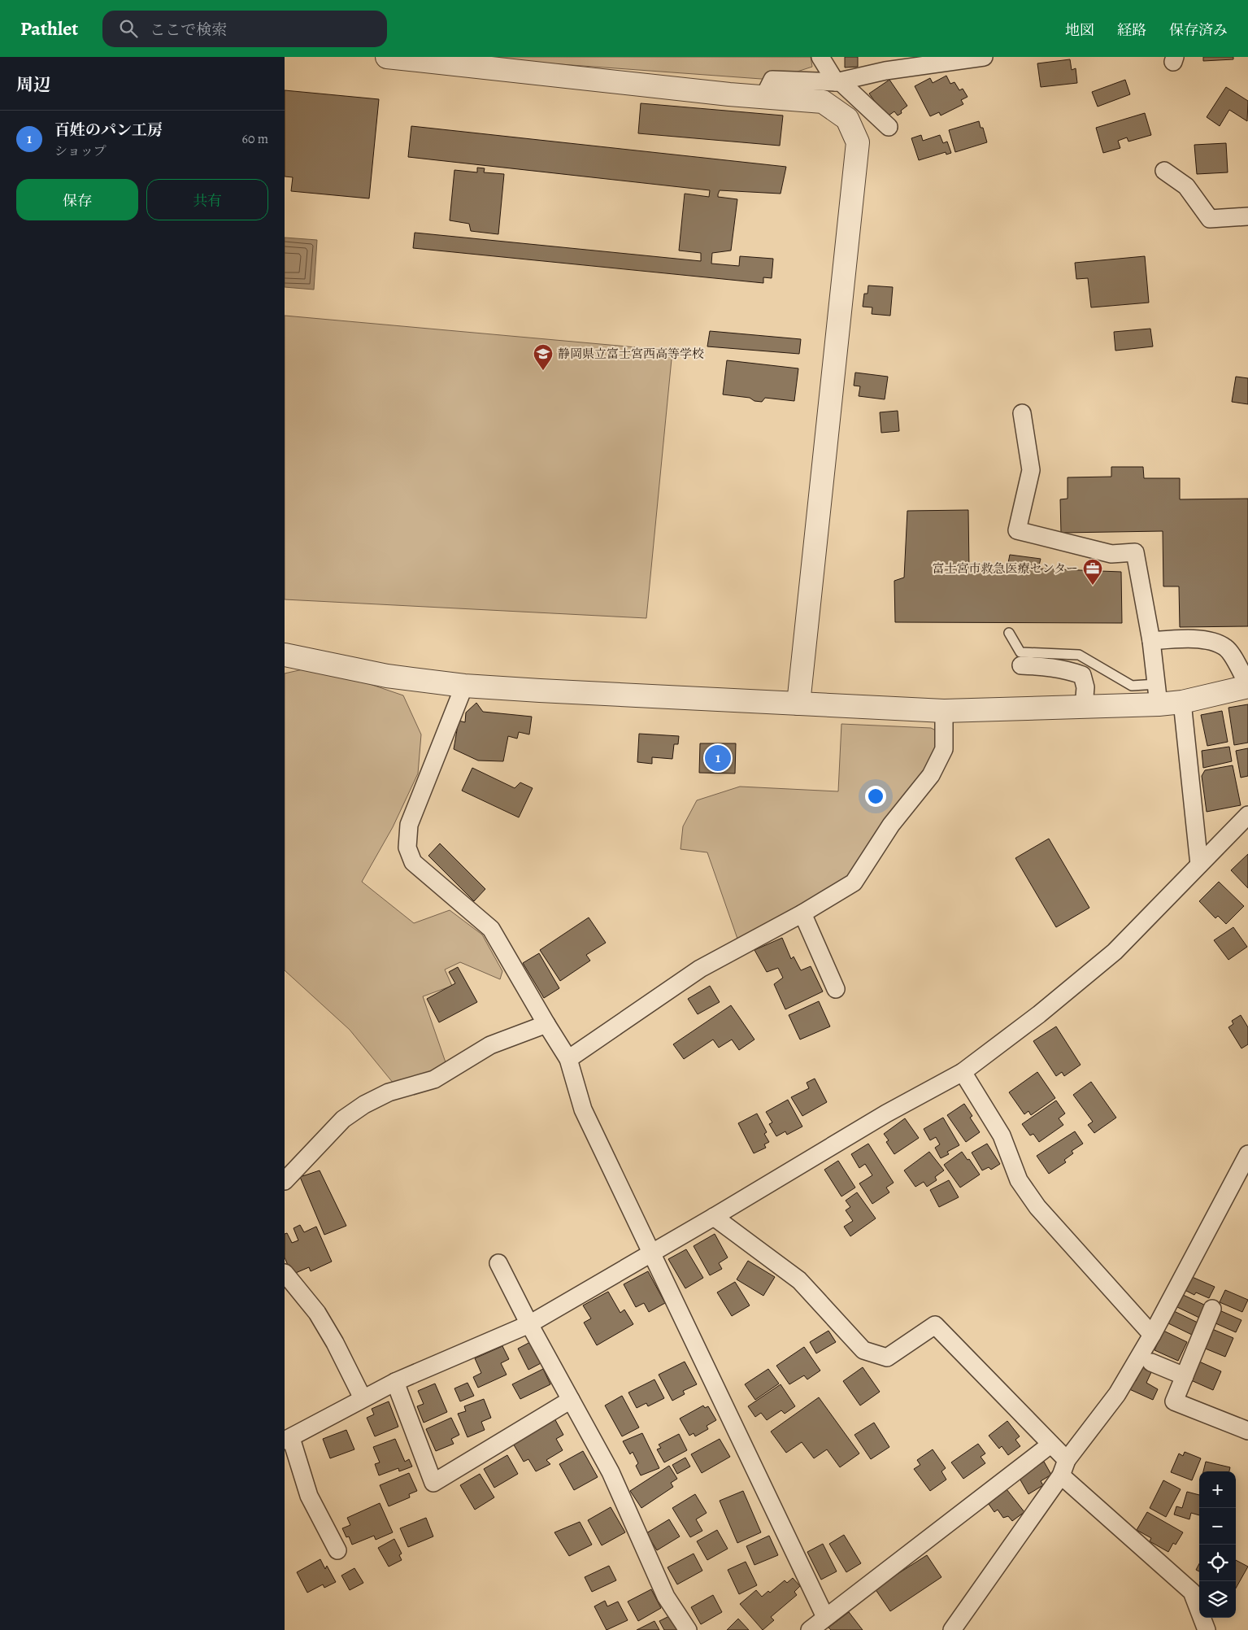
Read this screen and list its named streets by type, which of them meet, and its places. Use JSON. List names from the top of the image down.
{
  "places": {
    "school or university": ["静岡県立富士宮西高等学校"],
    "office": ["富士宮市救急医療センター"]
  },
  "page": {
    "header": "Pathlet",
    "search": "ここで検索",
    "nav": ["地図", "経路", "保存済み"],
    "heading": "周辺",
    "list": [
      {
        "mark": "1",
        "name": "百姓のパン工房",
        "note": "ショップ",
        "value": "60 m"
      }
    ],
    "buttons": ["保存", "共有"],
    "pins": "1",
    "map_buttons": ["+", "−"]
  }
}
